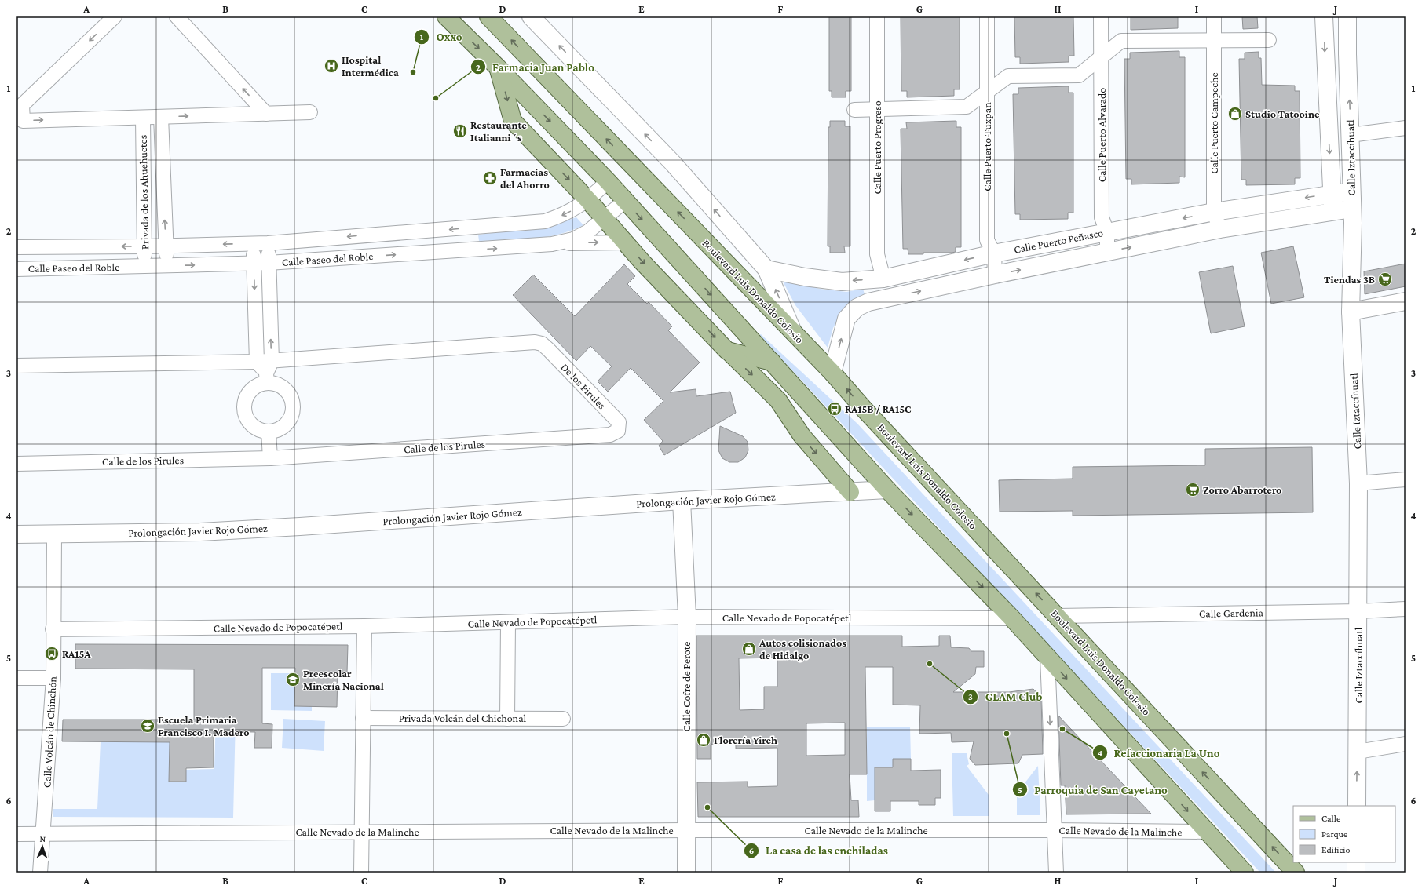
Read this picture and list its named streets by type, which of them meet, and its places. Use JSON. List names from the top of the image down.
{
  "streets": {
    "main road": ["Boulevard Luis Donaldo Colosio"],
    "street": [
      "Calle Puerto Campeche",
      "Calle Puerto Alvarado",
      "Calle Puerto Tuxpan",
      "Calle Puerto Progreso",
      "Calle Iztaccíhuatl",
      "Privada de los Ahuehuetes",
      "Calle Puerto Peñasco",
      "Calle Paseo del Roble",
      "De los Pirules",
      "Calle de los Pirules",
      "Prolongación Javier Rojo Gómez",
      "Calle Gardenia",
      "Calle Nevado de Popocatépetl",
      "Calle Cofre de Perote",
      "Privada Volcán del Chichonal",
      "Calle Volcán de Chinchón",
      "Calle Nevado de la Malinche"
    ]
  },
  "crossings": [
    ["Calle Puerto Campeche", "Calle Puerto Peñasco"],
    ["Calle Puerto Alvarado", "Calle Puerto Peñasco"],
    ["Calle Puerto Tuxpan", "Calle Puerto Peñasco"],
    ["Calle Puerto Progreso", "Calle Puerto Peñasco"],
    ["Calle Iztaccíhuatl", "Calle Puerto Peñasco"],
    ["Calle Iztaccíhuatl", "Calle Gardenia"],
    ["Privada de los Ahuehuetes", "Calle Paseo del Roble"],
    ["Calle Puerto Peñasco", "Boulevard Luis Donaldo Colosio"],
    ["Boulevard Luis Donaldo Colosio", "Calle Gardenia"],
    ["De los Pirules", "Calle de los Pirules"],
    ["Prolongación Javier Rojo Gómez", "Calle Cofre de Perote"],
    ["Prolongación Javier Rojo Gómez", "Calle Volcán de Chinchón"],
    ["Calle Nevado de Popocatépetl", "Calle Cofre de Perote"],
    ["Calle Nevado de Popocatépetl", "Calle Volcán de Chinchón"],
    ["Calle Cofre de Perote", "Calle Nevado de la Malinche"],
    ["Calle Volcán de Chinchón", "Calle Nevado de la Malinche"]
  ],
  "places": {
    "hospital": ["Hospital Intermédica"],
    "other": [
      "Oxxo",
      "Farmacia Juan Pablo",
      "GLAM Club",
      "Refaccionaria La Uno",
      "Parroquia de San Cayetano",
      "La casa de las enchiladas"
    ],
    "shop": ["Studio Tatooine", "Autos colisionados de Hidalgo", "Florería Yireh"],
    "restaurant": ["Restaurante Italianni´s"],
    "pharmacy": ["Farmacias del Ahorro"],
    "supermarket": ["Tiendas 3B", "Zorro Abarrotero"],
    "bus stop": ["RA15B / RA15C", "RA15A"],
    "school or university": ["Preescolar Minería Nacional", "Escuela Primaria Francisco I. Madero"]
  },
  "legend": ["Calle", "Parque", "Edificio"],
  "north": "top",
  "grid": {
    "columns": [
      "A",
      "B",
      "C",
      "D",
      "E",
      "F",
      "G",
      "H",
      "I",
      "J"
    ],
    "rows": [
      "1",
      "2",
      "3",
      "4",
      "5",
      "6"
    ]
  }
}
